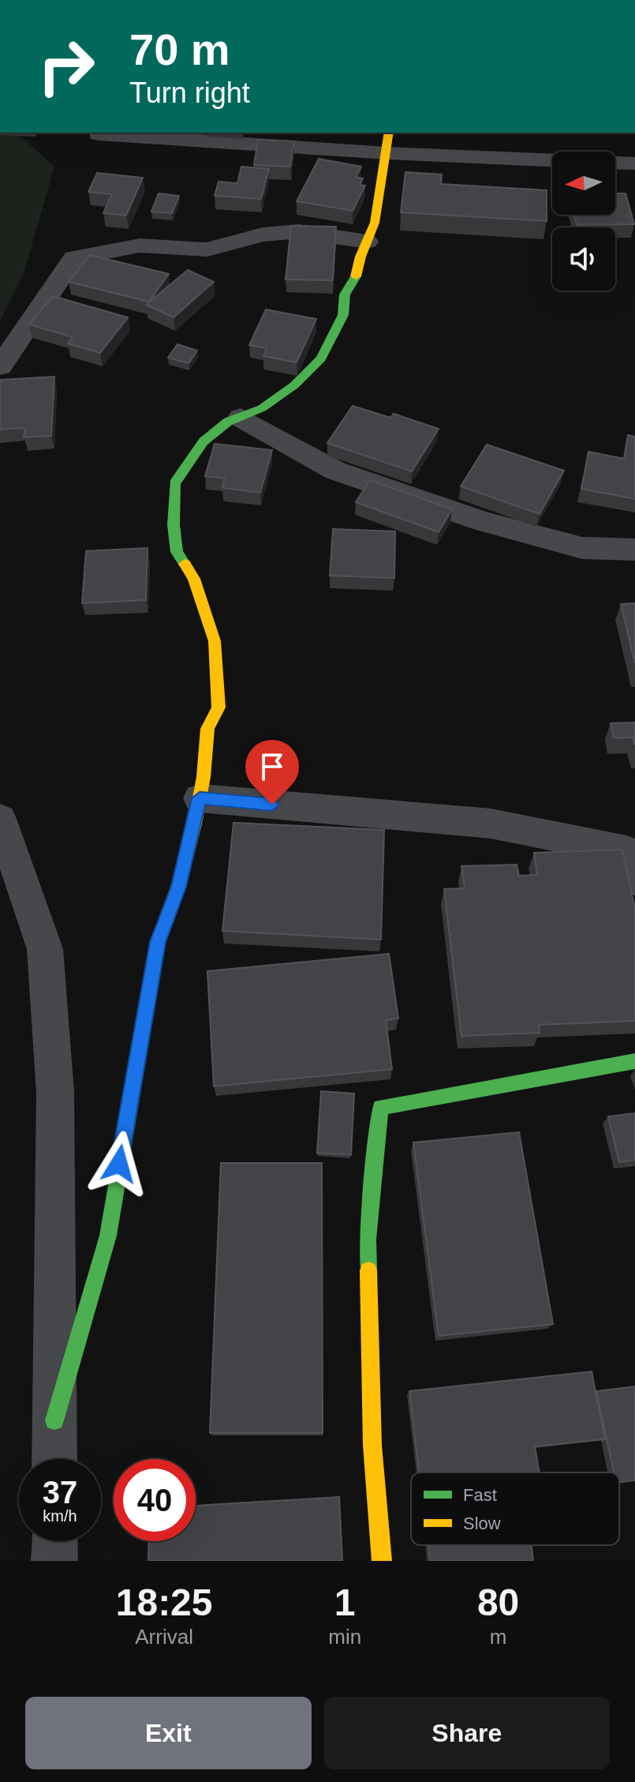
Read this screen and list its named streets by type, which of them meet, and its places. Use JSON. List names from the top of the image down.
{
  "legend": ["Fast", "Slow"],
  "north": "left",
  "page": {
    "turn": ["70 m", "Turn right"],
    "speed": "37 km/h",
    "limit": "40",
    "eta": [
      "18:25",
      "Arrival",
      "1",
      "min",
      "80",
      "m"
    ],
    "buttons": ["Exit", "Share"]
  }
}
